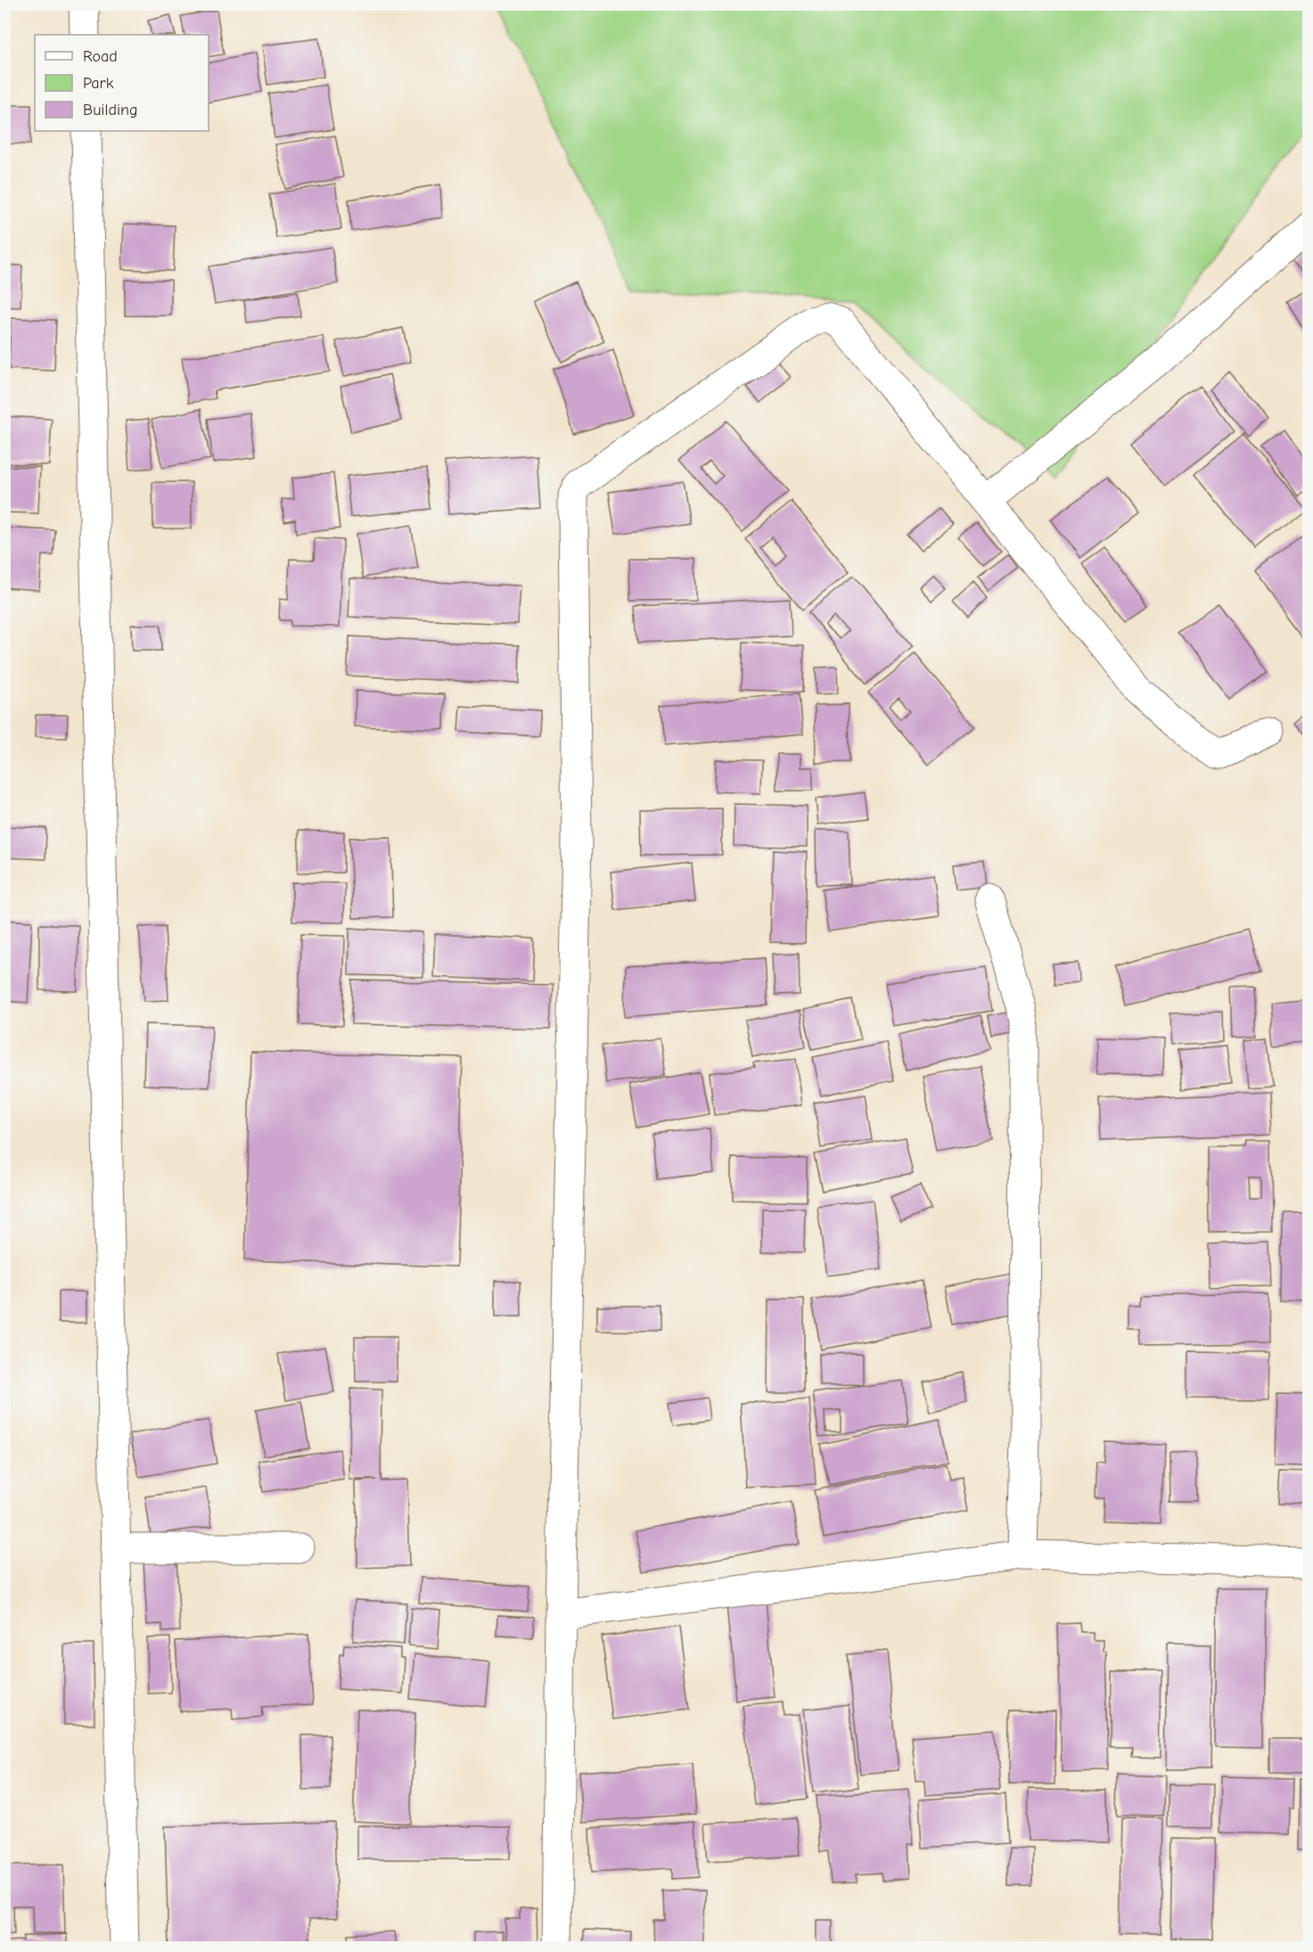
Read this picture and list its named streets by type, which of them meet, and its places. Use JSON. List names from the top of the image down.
{
  "legend": ["Road", "Park", "Building"]
}
